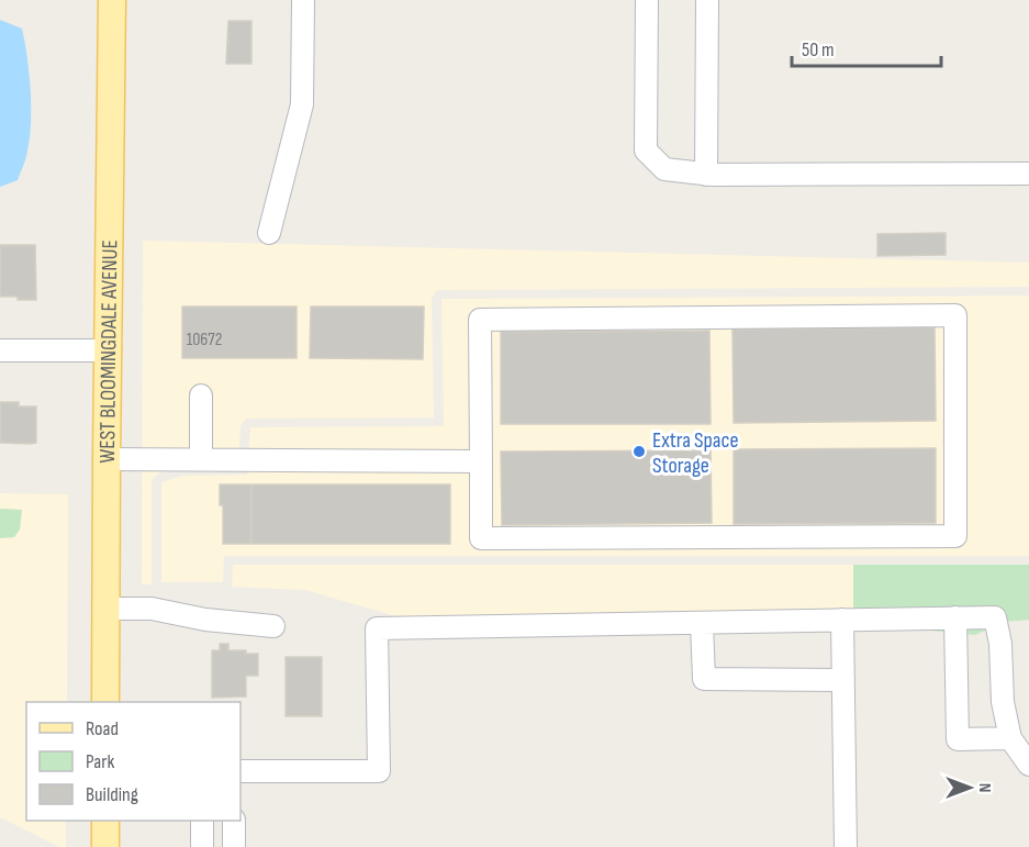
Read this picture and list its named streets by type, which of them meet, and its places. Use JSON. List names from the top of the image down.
{
  "streets": {
    "main road": ["WEST BLOOMINGDALE AVENUE"]
  },
  "places": ["Extra Space Storage"],
  "house_numbers": ["10672"],
  "legend": ["Road", "Park", "Building"],
  "scale_bar": "50 m",
  "north": "right"
}
